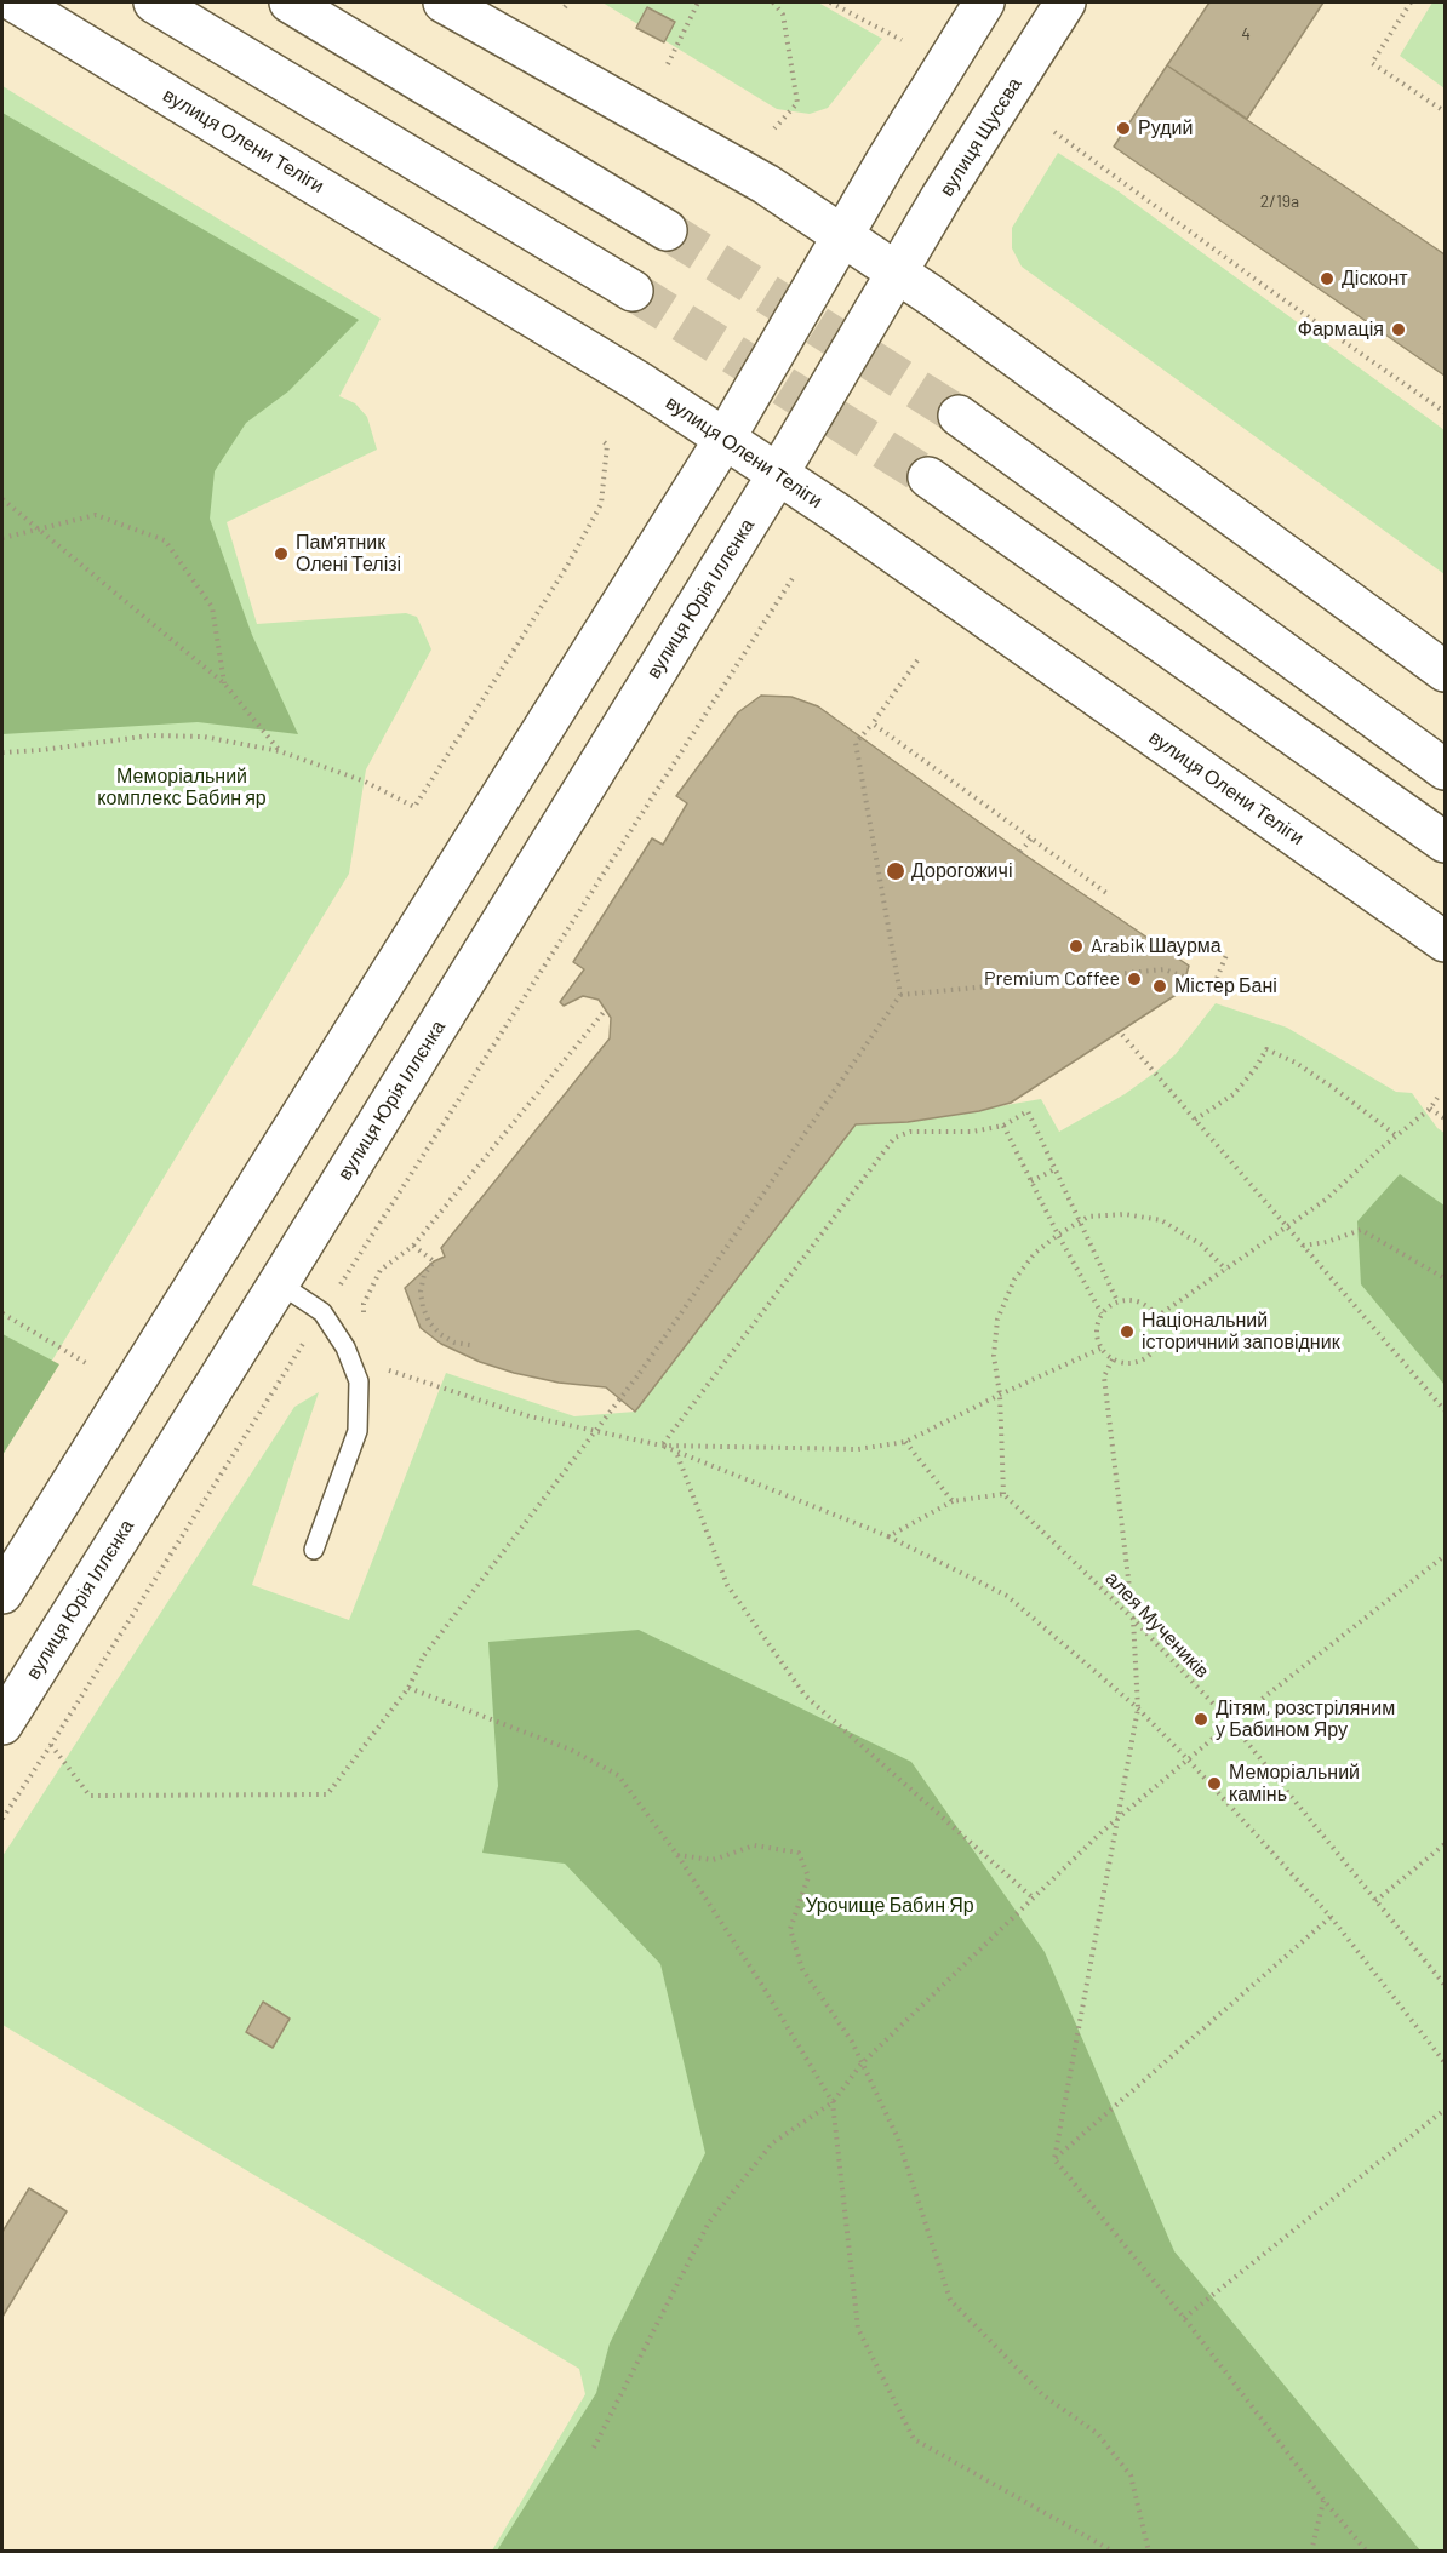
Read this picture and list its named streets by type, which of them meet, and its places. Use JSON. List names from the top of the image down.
{
  "streets": {
    "main road": ["вулиця Щусєва", "вулиця Олени Теліги", "вулиця Юрія Іллєнка"],
    "path": ["алея Мучеників"]
  },
  "crossings": [
    ["вулиця Щусєва", "вулиця Олени Теліги"],
    ["вулиця Щусєва", "вулиця Юрія Іллєнка"],
    ["вулиця Олени Теліги", "вулиця Юрія Іллєнка"]
  ],
  "parks": ["Меморіальний комплекс Бабин яр", "Урочище Бабин Яр"],
  "places": [
    "Рудий",
    "Дісконт",
    "Фармація",
    "Пам'ятник Олені Телізі",
    "Дорогожичі",
    "Arabik Шаурма",
    "Premium Coffee",
    "Містер Бані",
    "Національний історичний заповідник",
    "Дітям, розстріляним у Бабином Яру",
    "Меморіальний камінь"
  ],
  "house_numbers": ["4", "2/19a"]
}
